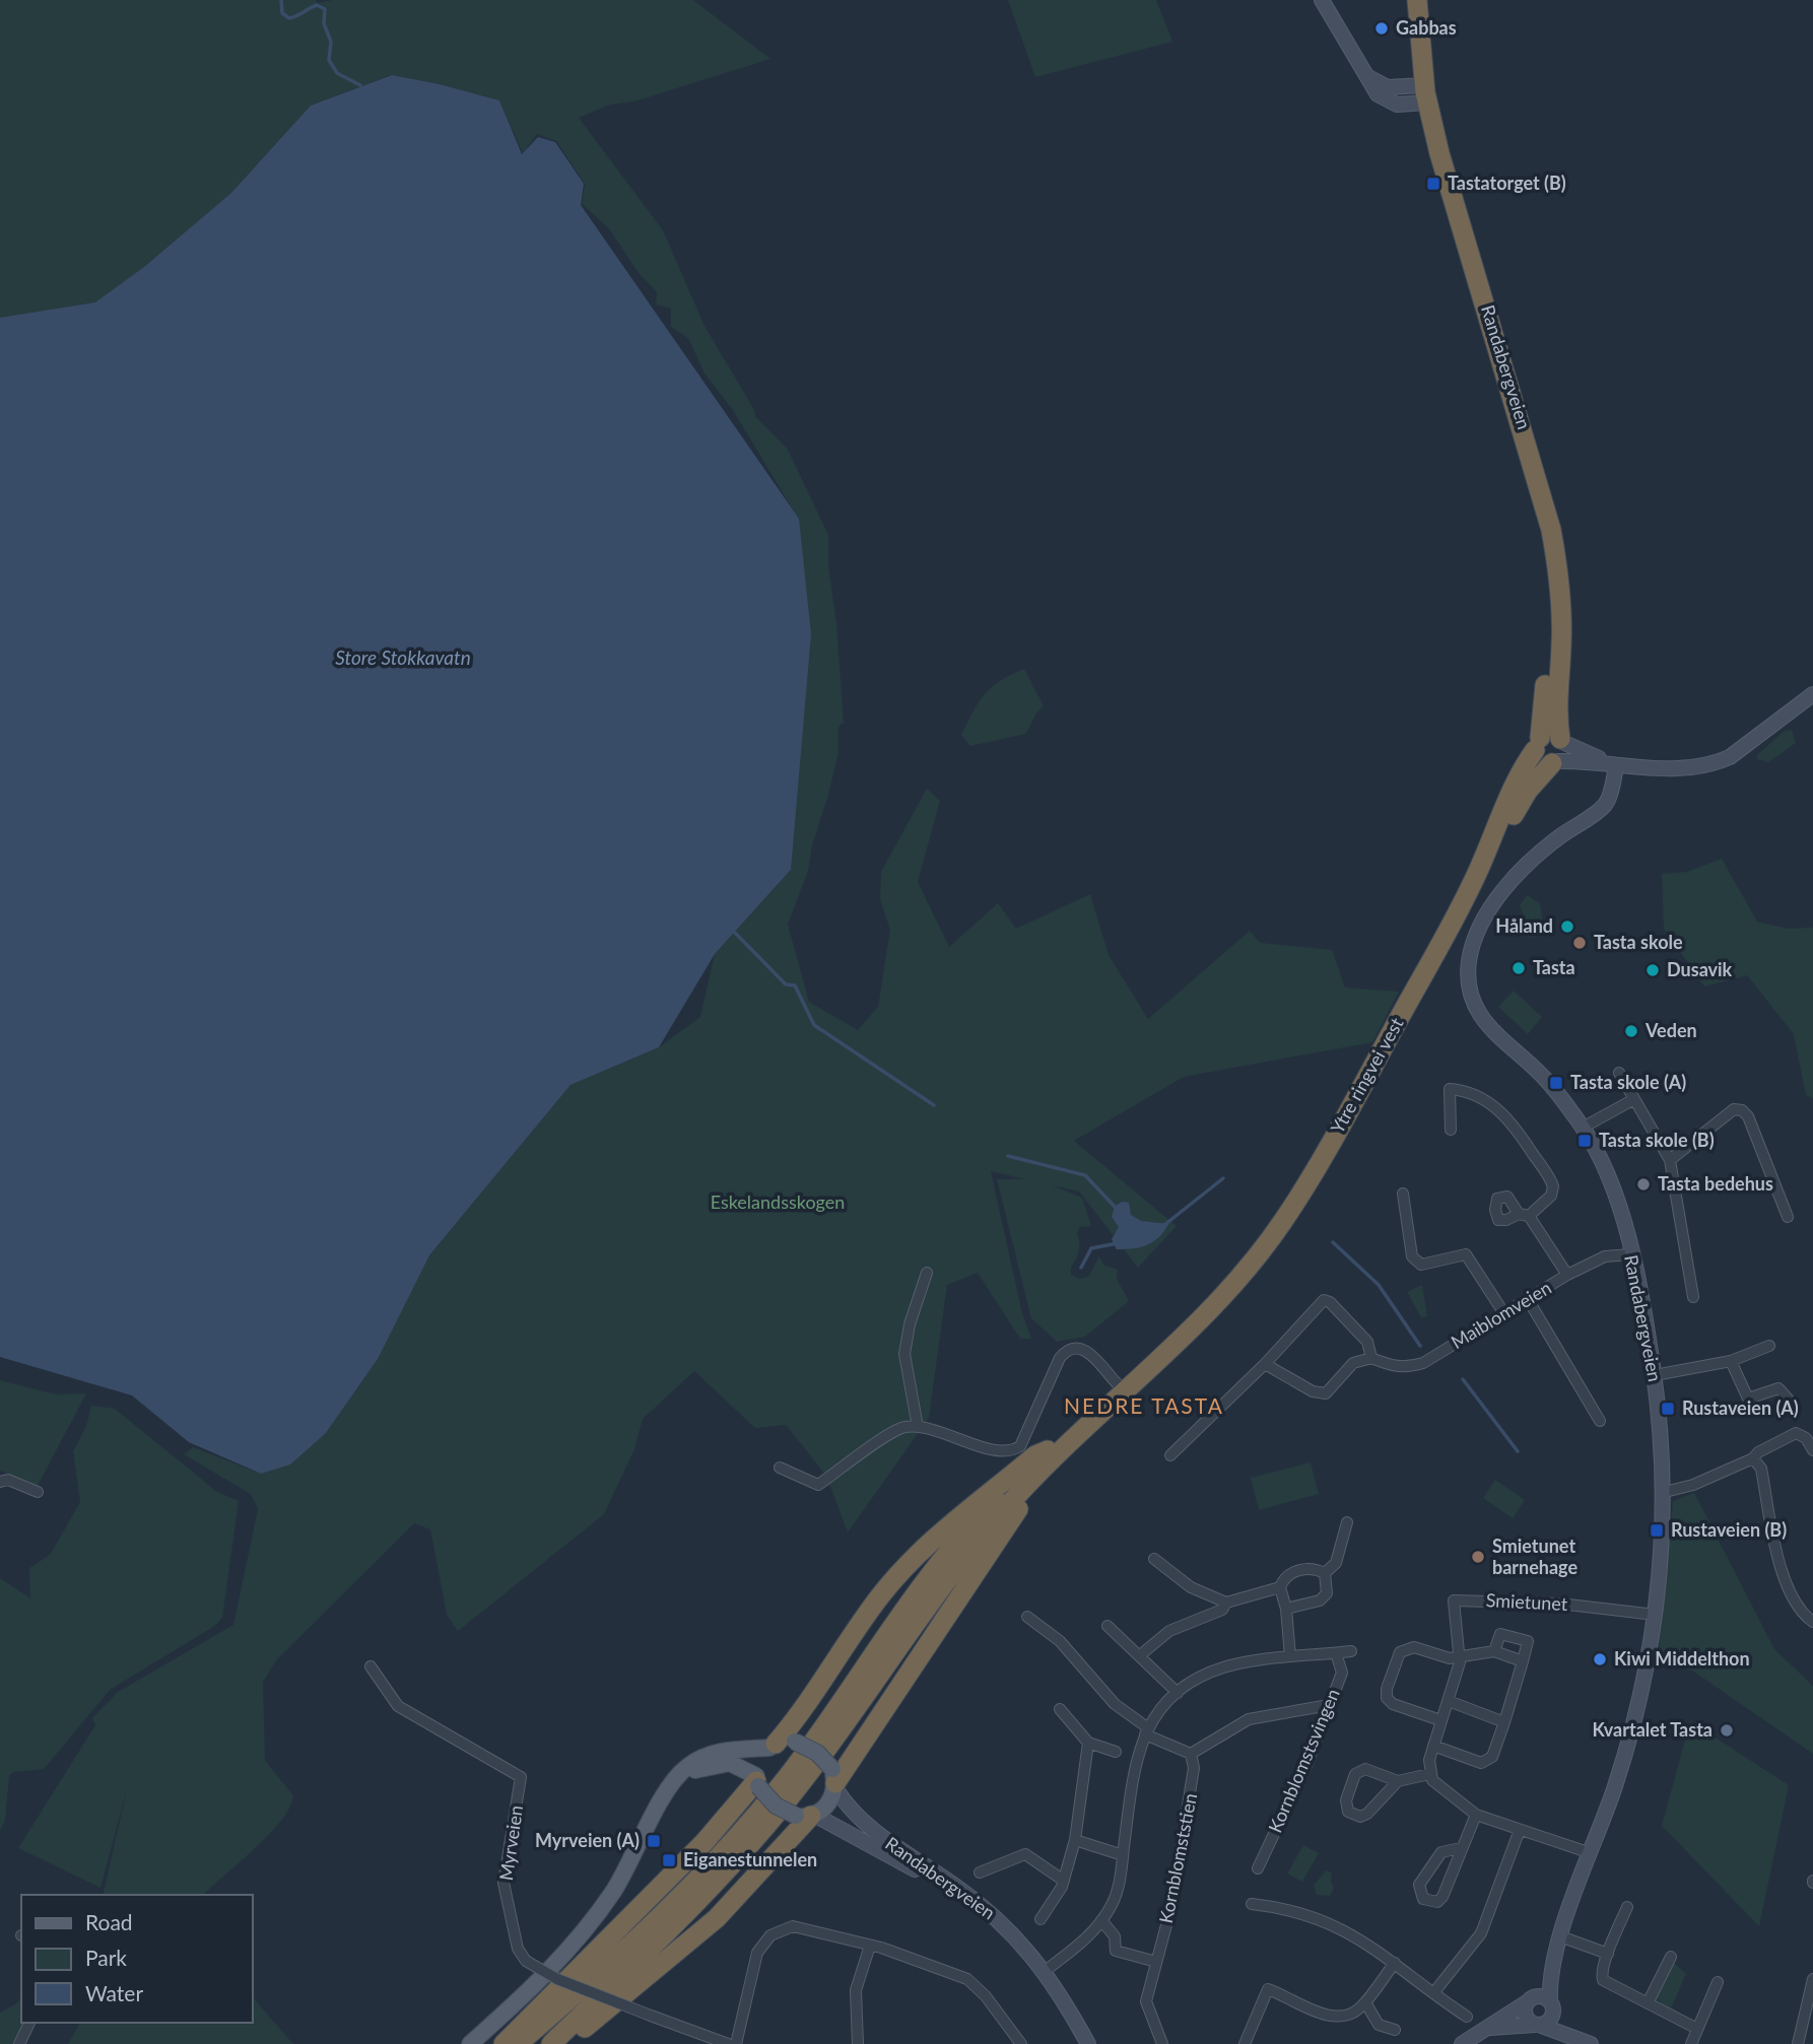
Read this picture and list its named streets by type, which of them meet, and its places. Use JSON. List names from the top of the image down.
{
  "streets": {
    "highway": ["Randabergveien", "Ytre ringvei vest"],
    "street": [
      "Maiblomveien",
      "Smietunet",
      "Kornblomstsvingen",
      "Myrveien",
      "Kornblomststien"
    ]
  },
  "crossings": [
    ["Randabergveien", "Ytre ringvei vest"],
    ["Randabergveien", "Maiblomveien"],
    ["Randabergveien", "Smietunet"]
  ],
  "districts": ["NEDRE TASTA"],
  "water": ["Store Stokkavatn"],
  "parks": ["Eskelandsskogen"],
  "places": {
    "other": [
      "Gabbas",
      "Håland",
      "Tasta skole",
      "Tasta",
      "Dusavik",
      "Veden",
      "Tasta bedehus",
      "Smietunet barnehage",
      "Kiwi Middelthon",
      "Kvartalet Tasta"
    ],
    "transit": [
      "Tastatorget (B)",
      "Tasta skole (A)",
      "Tasta skole (B)",
      "Rustaveien (A)",
      "Rustaveien (B)",
      "Myrveien (A)",
      "Eiganestunnelen"
    ]
  },
  "legend": ["Road", "Park", "Water"]
}
